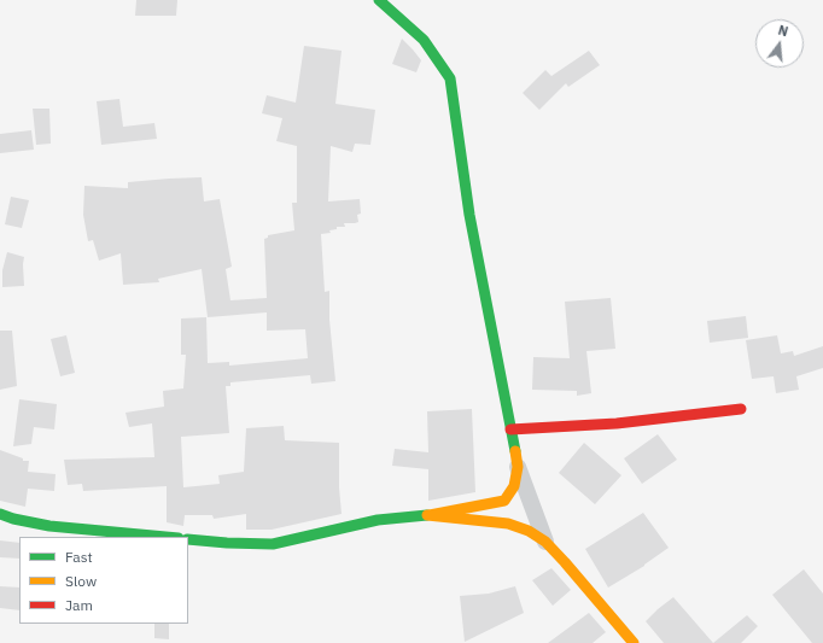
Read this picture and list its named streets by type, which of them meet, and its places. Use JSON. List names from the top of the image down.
{
  "legend": ["Fast", "Slow", "Jam"],
  "north": "top"
}
